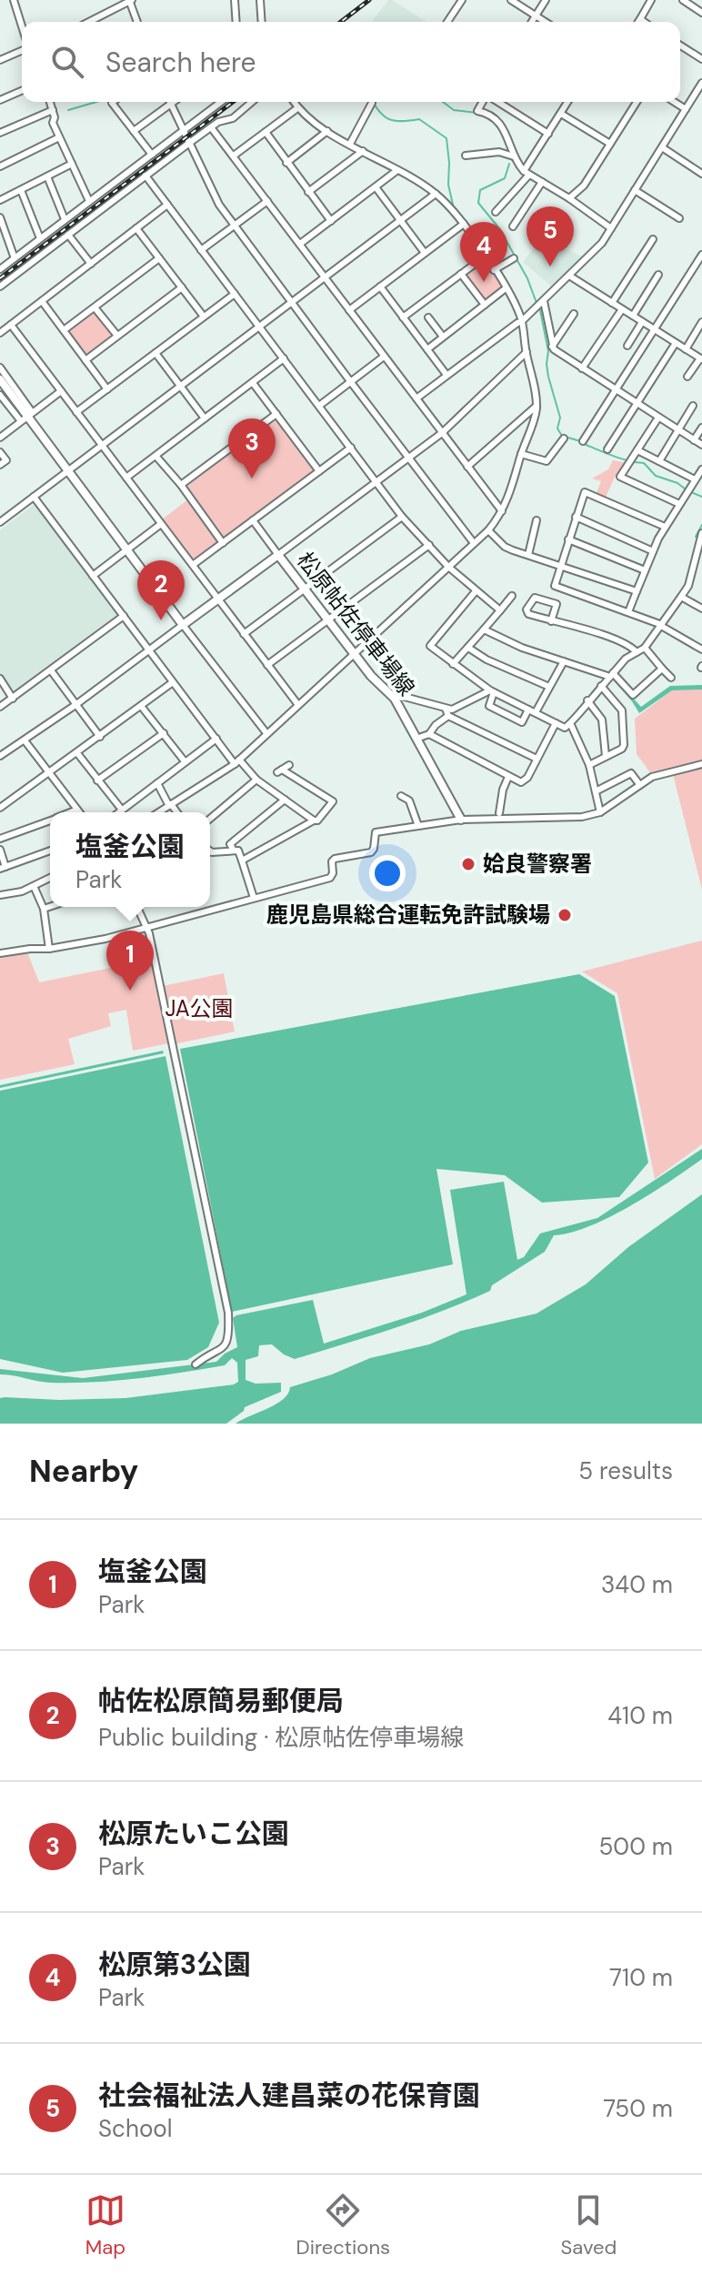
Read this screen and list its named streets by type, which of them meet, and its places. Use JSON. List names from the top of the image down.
{
  "streets": {
    "main road": ["松原帖佐停車場線"]
  },
  "parks": ["JA公園"],
  "places": ["姶良警察署", "鹿児島県総合運転免許試験場"],
  "page": {
    "search": "Search here",
    "pins": [
      "5",
      "4",
      "3",
      "2",
      "1"
    ],
    "popup": ["塩釜公園", "Park"],
    "heading": ["Nearby", "5 results"],
    "list": [
      {
        "mark": "1",
        "name": "塩釜公園",
        "note": "Park",
        "value": "340 m"
      },
      {
        "mark": "2",
        "name": "帖佐松原簡易郵便局",
        "note": "Public building · 松原帖佐停車場線",
        "value": "410 m"
      },
      {
        "mark": "3",
        "name": "松原たいこ公園",
        "note": "Park",
        "value": "500 m"
      },
      {
        "mark": "4",
        "name": "松原第3公園",
        "note": "Park",
        "value": "710 m"
      },
      {
        "mark": "5",
        "name": "社会福祉法人建昌菜の花保育園",
        "note": "School",
        "value": "750 m"
      }
    ],
    "nav": ["Map", "Directions", "Saved"]
  }
}
